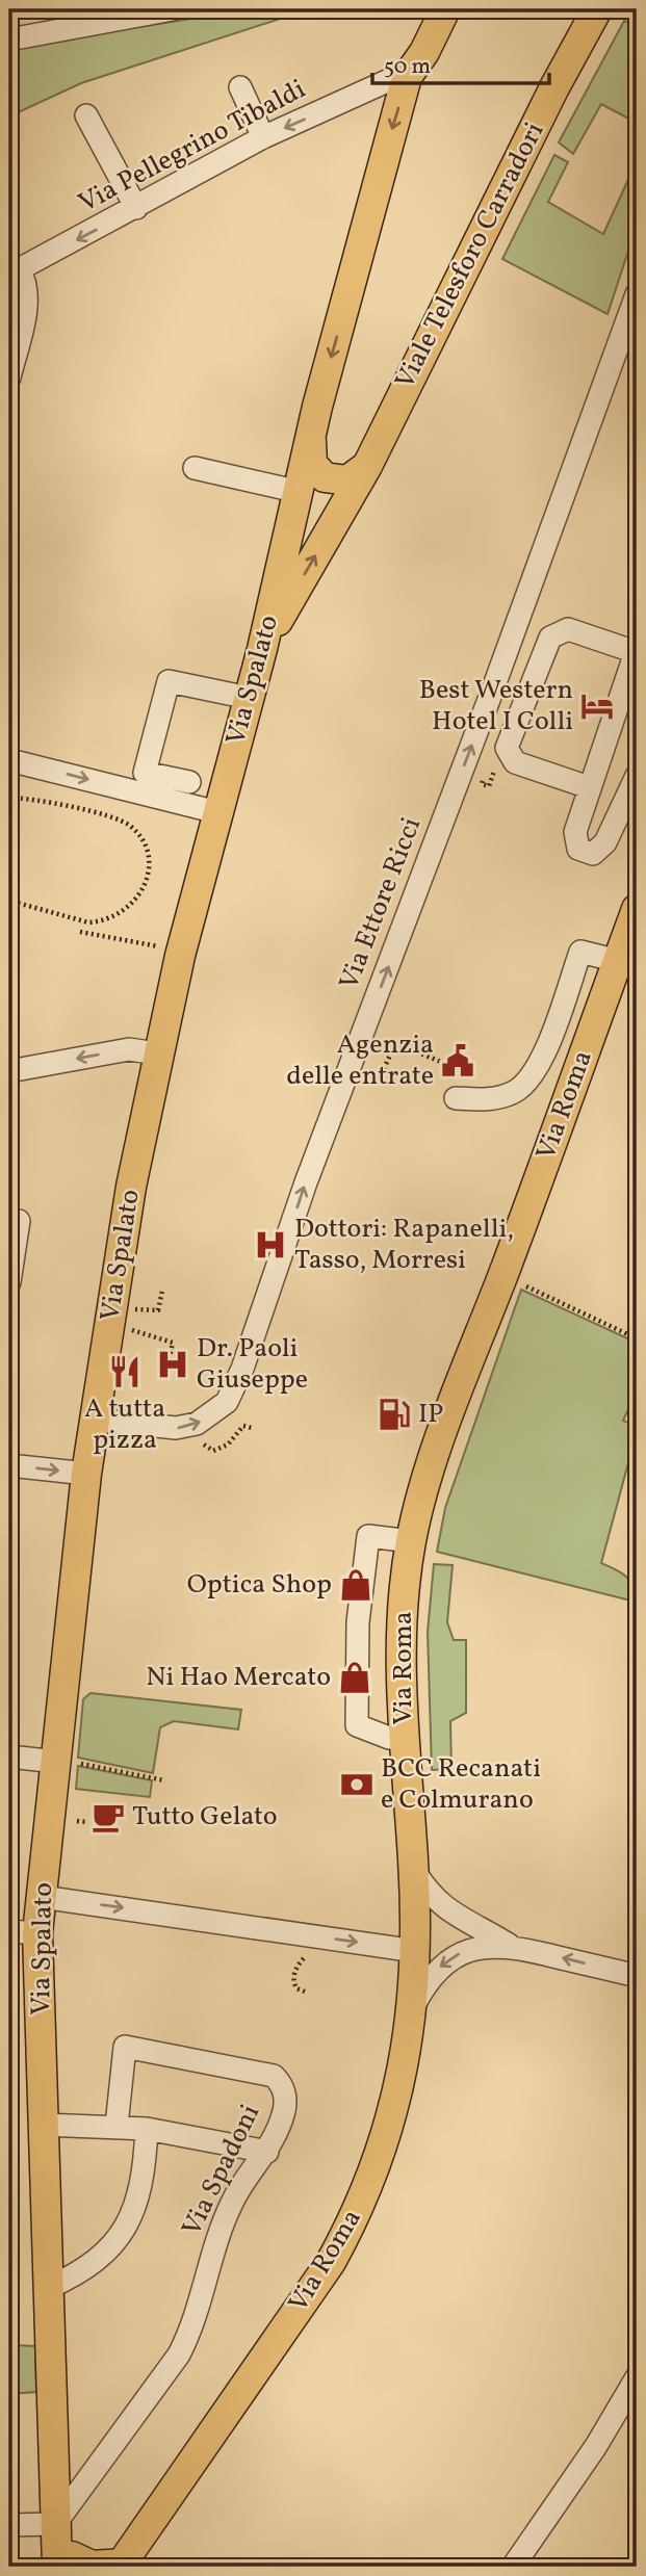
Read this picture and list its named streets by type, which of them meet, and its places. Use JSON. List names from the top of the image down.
{
  "streets": {
    "main road": ["Viale Telesforo Carradori", "Via Spalato", "Via Roma"],
    "street": ["Via Pellegrino Tibaldi", "Via Ettore Ricci", "Via Spadoni"]
  },
  "crossings": [
    ["Via Pellegrino Tibaldi", "Via Spalato"],
    ["Viale Telesforo Carradori", "Via Spalato"],
    ["Via Spalato", "Via Ettore Ricci"],
    ["Via Spalato", "Via Spadoni"]
  ],
  "one_way": ["Via Pellegrino Tibaldi", "Via Ettore Ricci"],
  "places": {
    "hotel": ["Best Western Hotel I Colli"],
    "public building": ["Agenzia delle entrate"],
    "hospital": ["Dottori: Rapanelli, Tasso, Morresi", "Dr. Paoli Giuseppe"],
    "restaurant": ["A tutta pizza"],
    "fuel station": ["IP"],
    "shop": ["Optica Shop", "Ni Hao Mercato"],
    "bank": ["BCC Recanati e Colmurano"],
    "cafe": ["Tutto Gelato"]
  },
  "scale_bar": "50 m"
}
